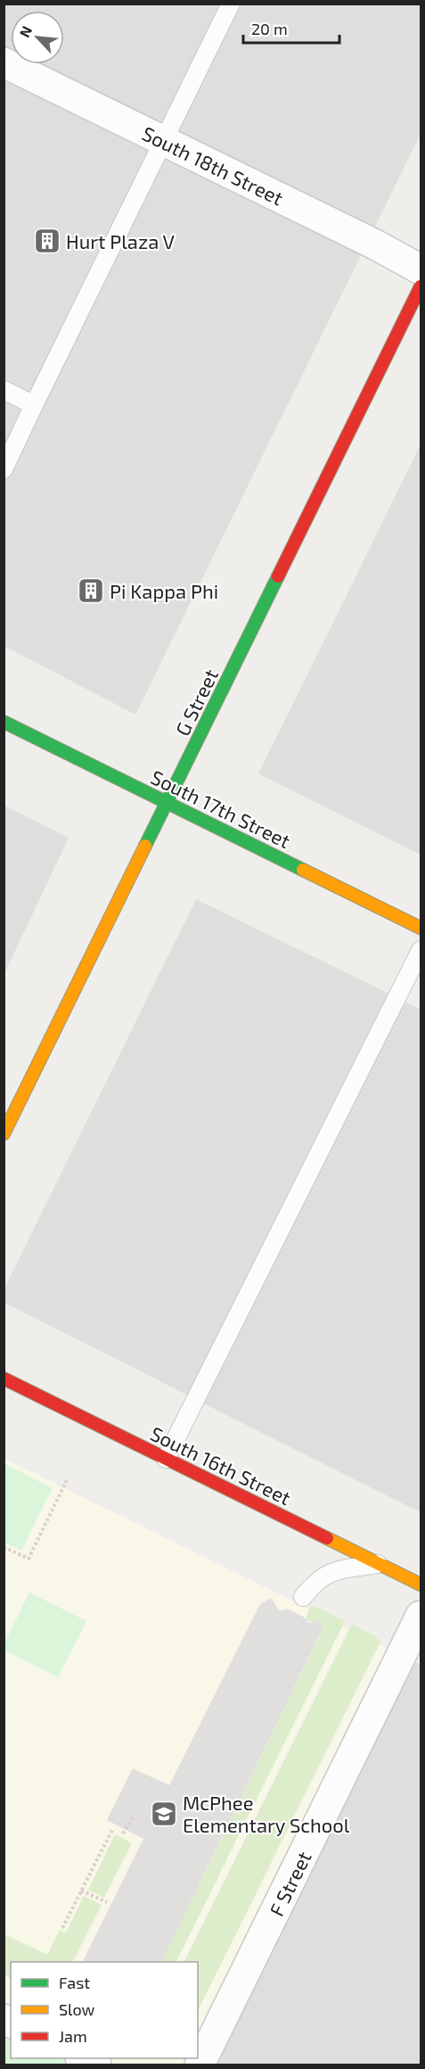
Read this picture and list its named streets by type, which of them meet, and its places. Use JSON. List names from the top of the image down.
{
  "streets": {
    "main road": ["G Street", "South 17th Street", "South 16th Street"],
    "street": ["South 18th Street", "F Street"]
  },
  "crossings": [
    ["G Street", "South 17th Street"]
  ],
  "places": {
    "building": ["Hurt Plaza V", "Pi Kappa Phi"],
    "school or university": ["McPhee Elementary School"]
  },
  "legend": ["Fast", "Slow", "Jam"],
  "scale_bar": "20 m",
  "north": "top left"
}
